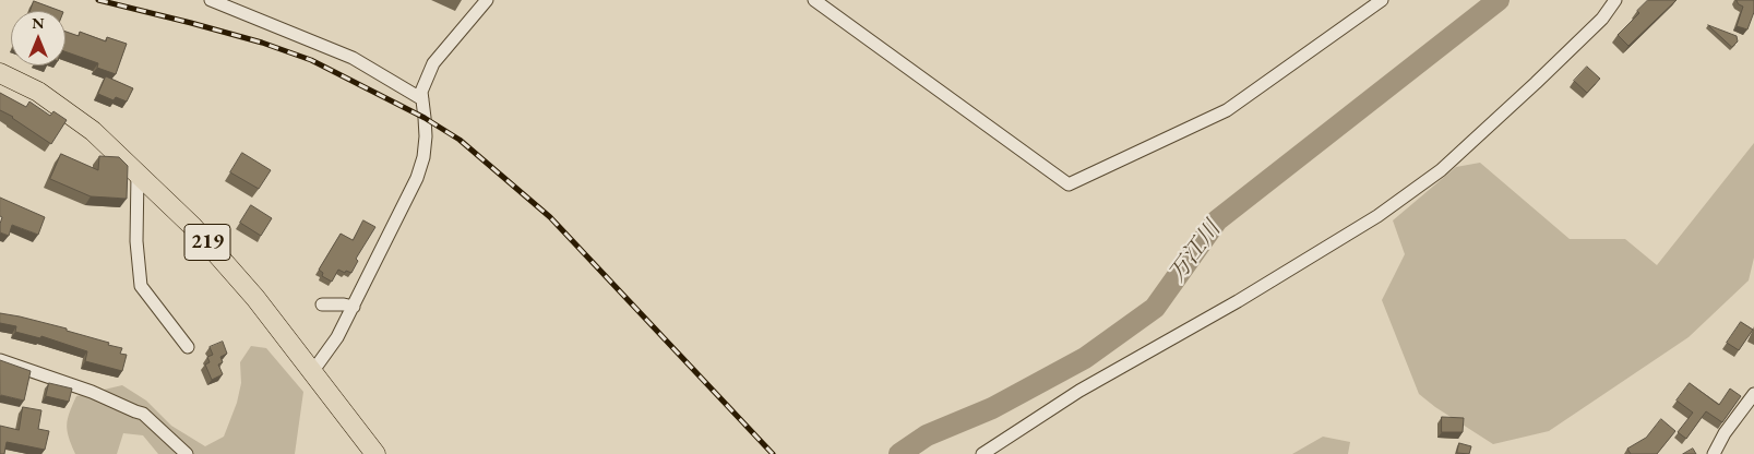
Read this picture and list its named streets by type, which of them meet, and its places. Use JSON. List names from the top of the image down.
{
  "streets": {
    "highway": ["219"]
  },
  "water": ["万江川"],
  "north": "top"
}
